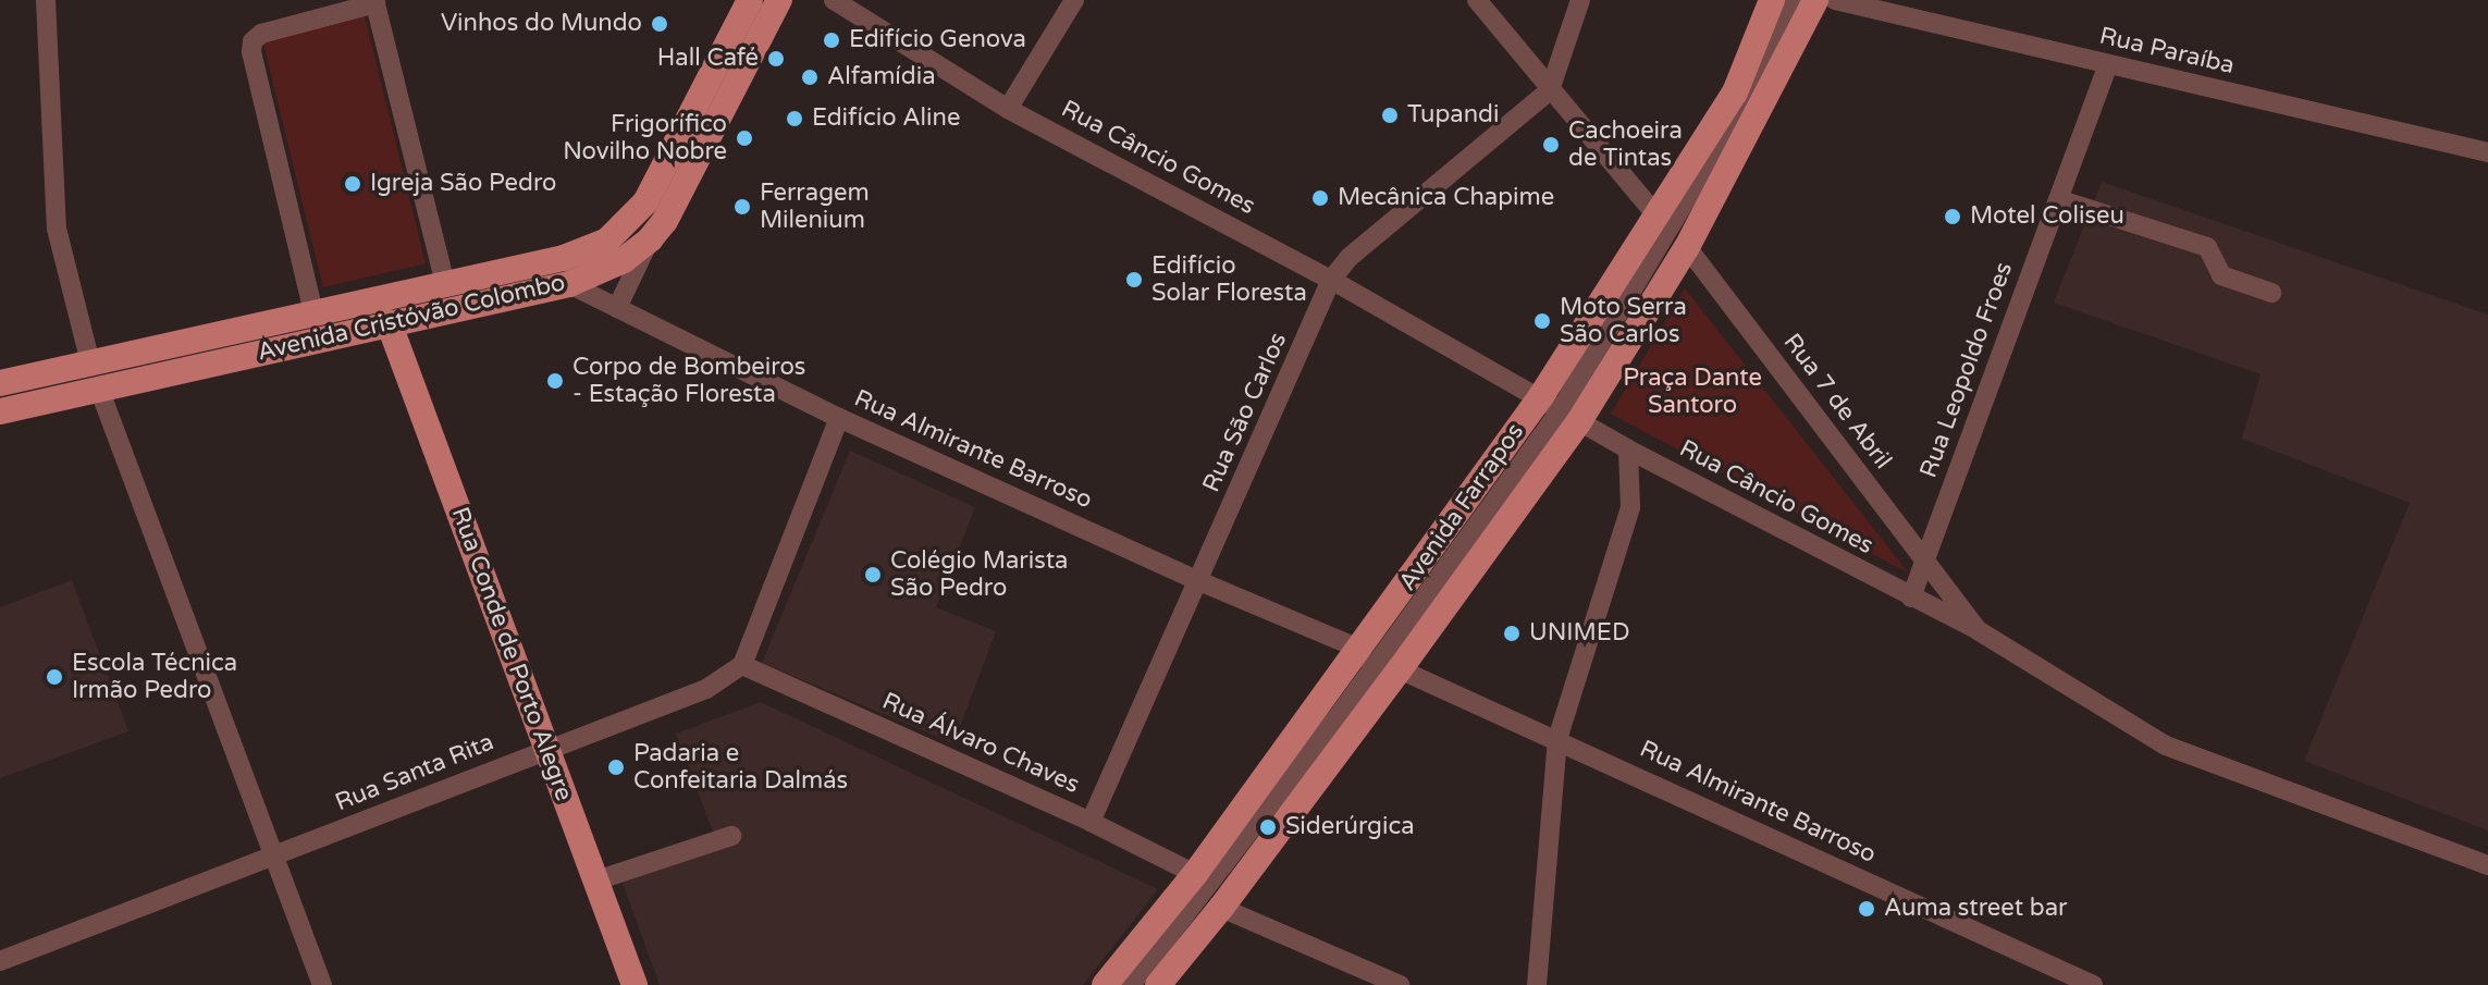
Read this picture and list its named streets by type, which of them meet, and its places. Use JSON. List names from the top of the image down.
{
  "streets": {
    "main road": ["Avenida Cristóvão Colombo", "Avenida Farrapos", "Rua Conde de Porto Alegre"],
    "street": [
      "Rua Paraíba",
      "Rua Câncio Gomes",
      "Rua Leopoldo Froes",
      "Rua 7 de Abril",
      "Rua São Carlos",
      "Rua Almirante Barroso",
      "Rua Álvaro Chaves",
      "Rua Santa Rita"
    ]
  },
  "crossings": [
    ["Rua Paraíba", "Rua Leopoldo Froes"],
    ["Rua Câncio Gomes", "Rua Leopoldo Froes"],
    ["Rua Câncio Gomes", "Rua 7 de Abril"],
    ["Rua Câncio Gomes", "Rua São Carlos"],
    ["Rua Câncio Gomes", "Avenida Farrapos"],
    ["Avenida Cristóvão Colombo", "Rua Almirante Barroso"],
    ["Avenida Cristóvão Colombo", "Rua Conde de Porto Alegre"],
    ["Rua Leopoldo Froes", "Rua 7 de Abril"],
    ["Rua 7 de Abril", "Avenida Farrapos"],
    ["Rua São Carlos", "Rua Almirante Barroso"],
    ["Rua São Carlos", "Rua Álvaro Chaves"],
    ["Rua Almirante Barroso", "Avenida Farrapos"],
    ["Avenida Farrapos", "Rua Álvaro Chaves"],
    ["Rua Conde de Porto Alegre", "Rua Santa Rita"],
    ["Rua Álvaro Chaves", "Rua Santa Rita"]
  ],
  "parks": ["Praça Dante Santoro"],
  "places": [
    "Vinhos do Mundo",
    "Edifício Genova",
    "Hall Café",
    "Alfamídia",
    "Tupandi",
    "Edifício Aline",
    "Frigorífico Novilho Nobre",
    "Cachoeira de Tintas",
    "Igreja São Pedro",
    "Mecânica Chapime",
    "Ferragem Milenium",
    "Motel Coliseu",
    "Edifício Solar Floresta",
    "Moto Serra São Carlos",
    "Corpo de Bombeiros - Estação Floresta",
    "Colégio Marista São Pedro",
    "UNIMED",
    "Escola Técnica Irmão Pedro",
    "Padaria e Confeitaria Dalmás",
    "Siderúrgica",
    "Auma street bar"
  ]
}
